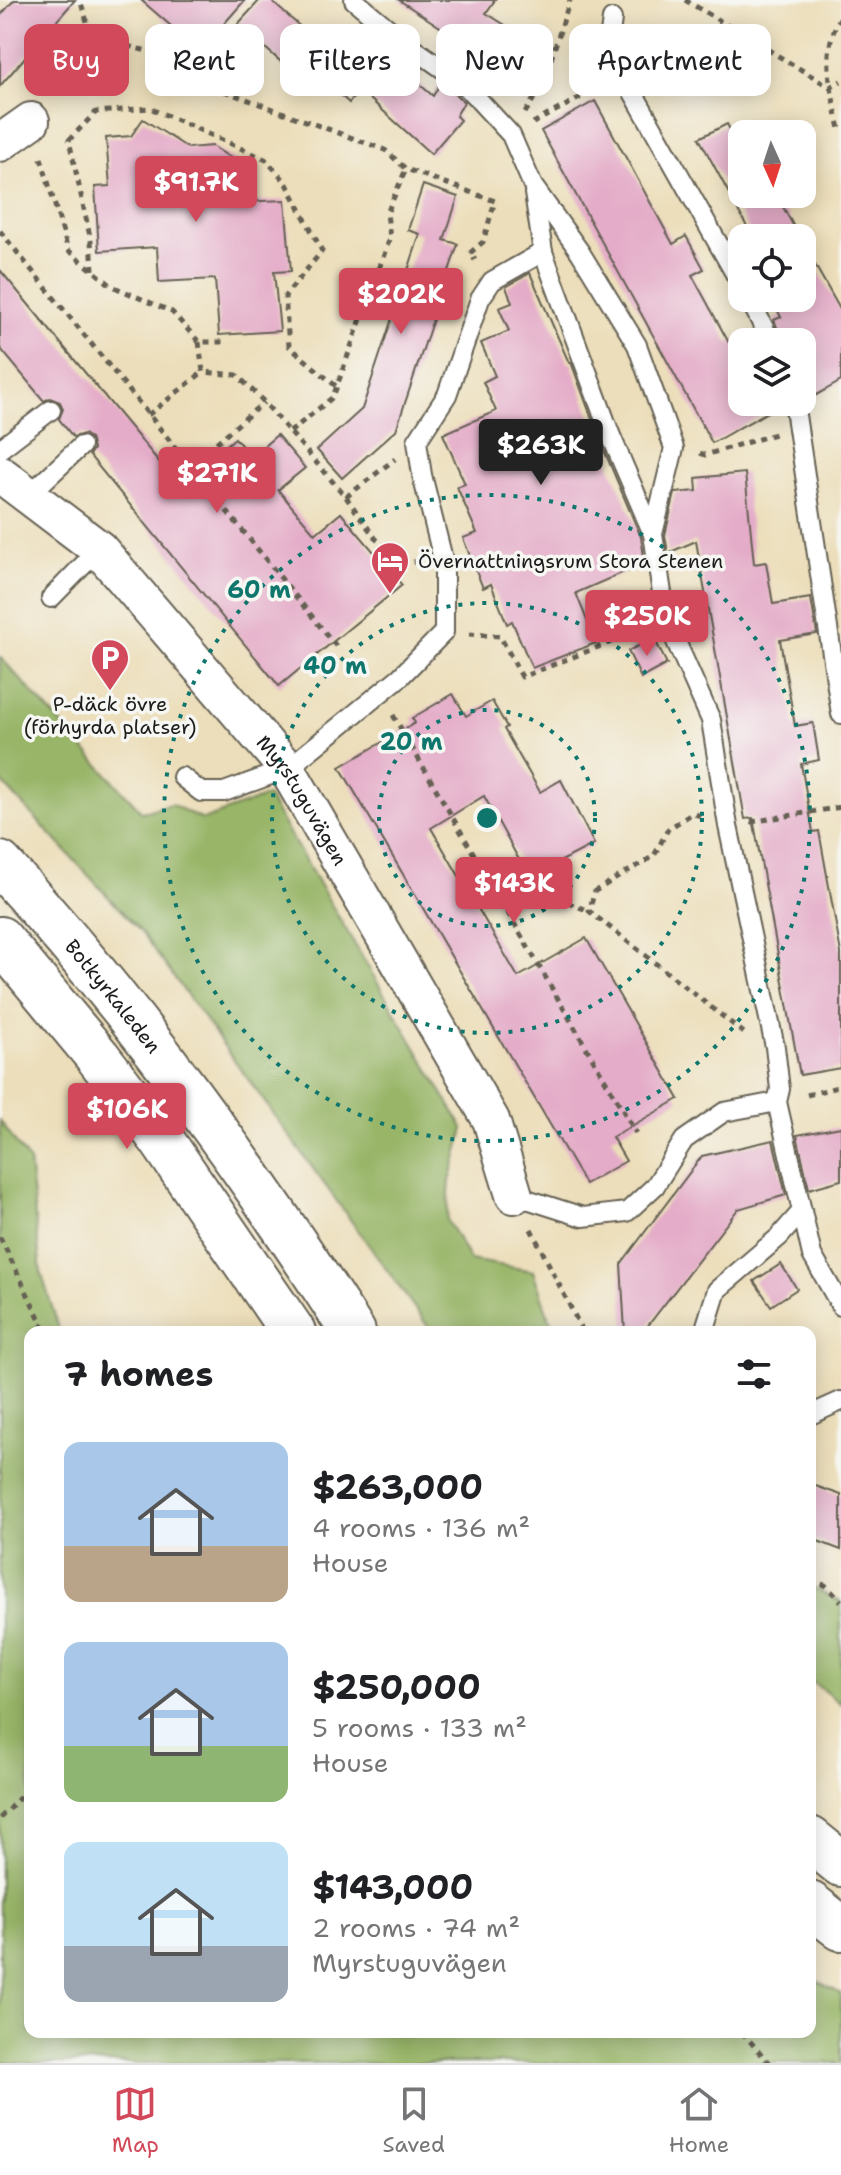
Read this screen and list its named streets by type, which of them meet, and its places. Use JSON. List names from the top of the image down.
{
  "streets": {
    "main road": ["Botkyrkaleden"],
    "street": ["Myrstuguvägen"]
  },
  "places": {
    "hotel": ["Övernattningsrum Stora Stenen"],
    "parking": ["P-däck övre (förhyrda platser)"]
  },
  "north": "bottom",
  "page": {
    "chip": [
      "Buy",
      "Rent",
      "Filters",
      "New",
      "Apartment"
    ],
    "price": [
      "$91.7K",
      "$202K",
      "$263K",
      "$271K",
      "$250K",
      "$143K",
      "$106K"
    ],
    "heading": "7 homes",
    "list": [
      {
        "name": "$263,000",
        "note": "4 rooms · 136 m² · House"
      },
      {
        "name": "$250,000",
        "note": "5 rooms · 133 m² · House"
      },
      {
        "name": "$143,000",
        "note": "2 rooms · 74 m² · Myrstuguvägen"
      }
    ],
    "tabs": ["Map", "Saved", "Home"]
  },
  "rings": ["60 m", "40 m", "20 m"]
}
